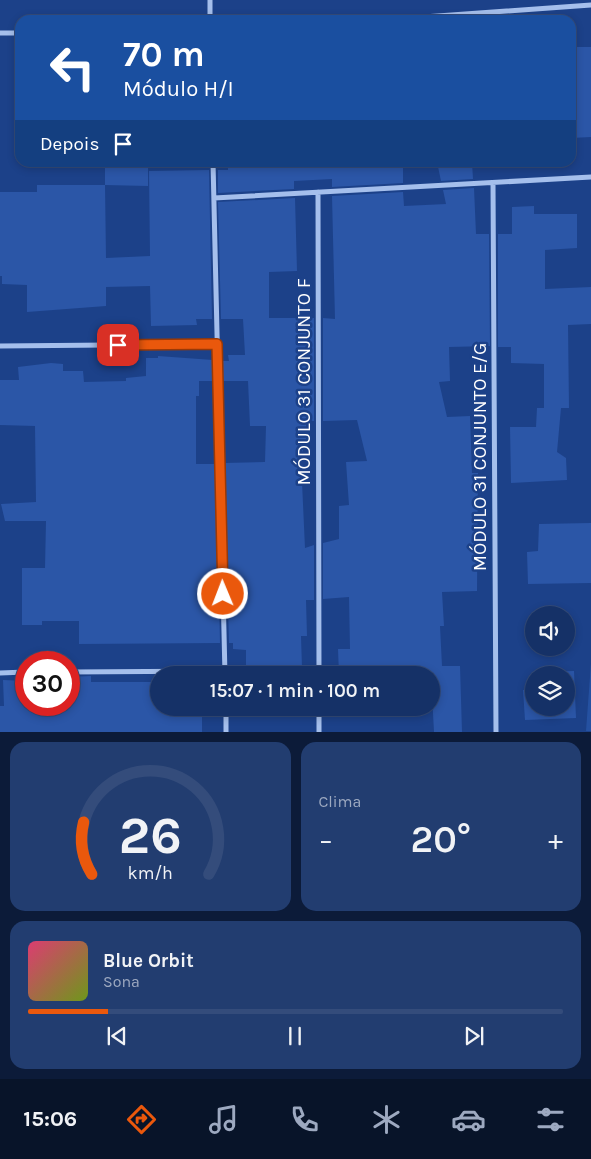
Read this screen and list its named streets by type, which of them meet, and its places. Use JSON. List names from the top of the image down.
{
  "streets": {
    "street": ["MÓDULO 31 CONJUNTO F", "MÓDULO 31 CONJUNTO E/G"]
  },
  "page": {
    "turn": ["70 m", "Módulo H/I"],
    "then": "Depois",
    "limit": "30",
    "trip": "15:07 · 1 min · 100 m",
    "tile": "Clima",
    "heat": ["−", "20°", "+"],
    "song": ["Blue Orbit", "Sona"],
    "tabs": "15:06",
    "gauge": ["26", "km/h"]
  }
}
